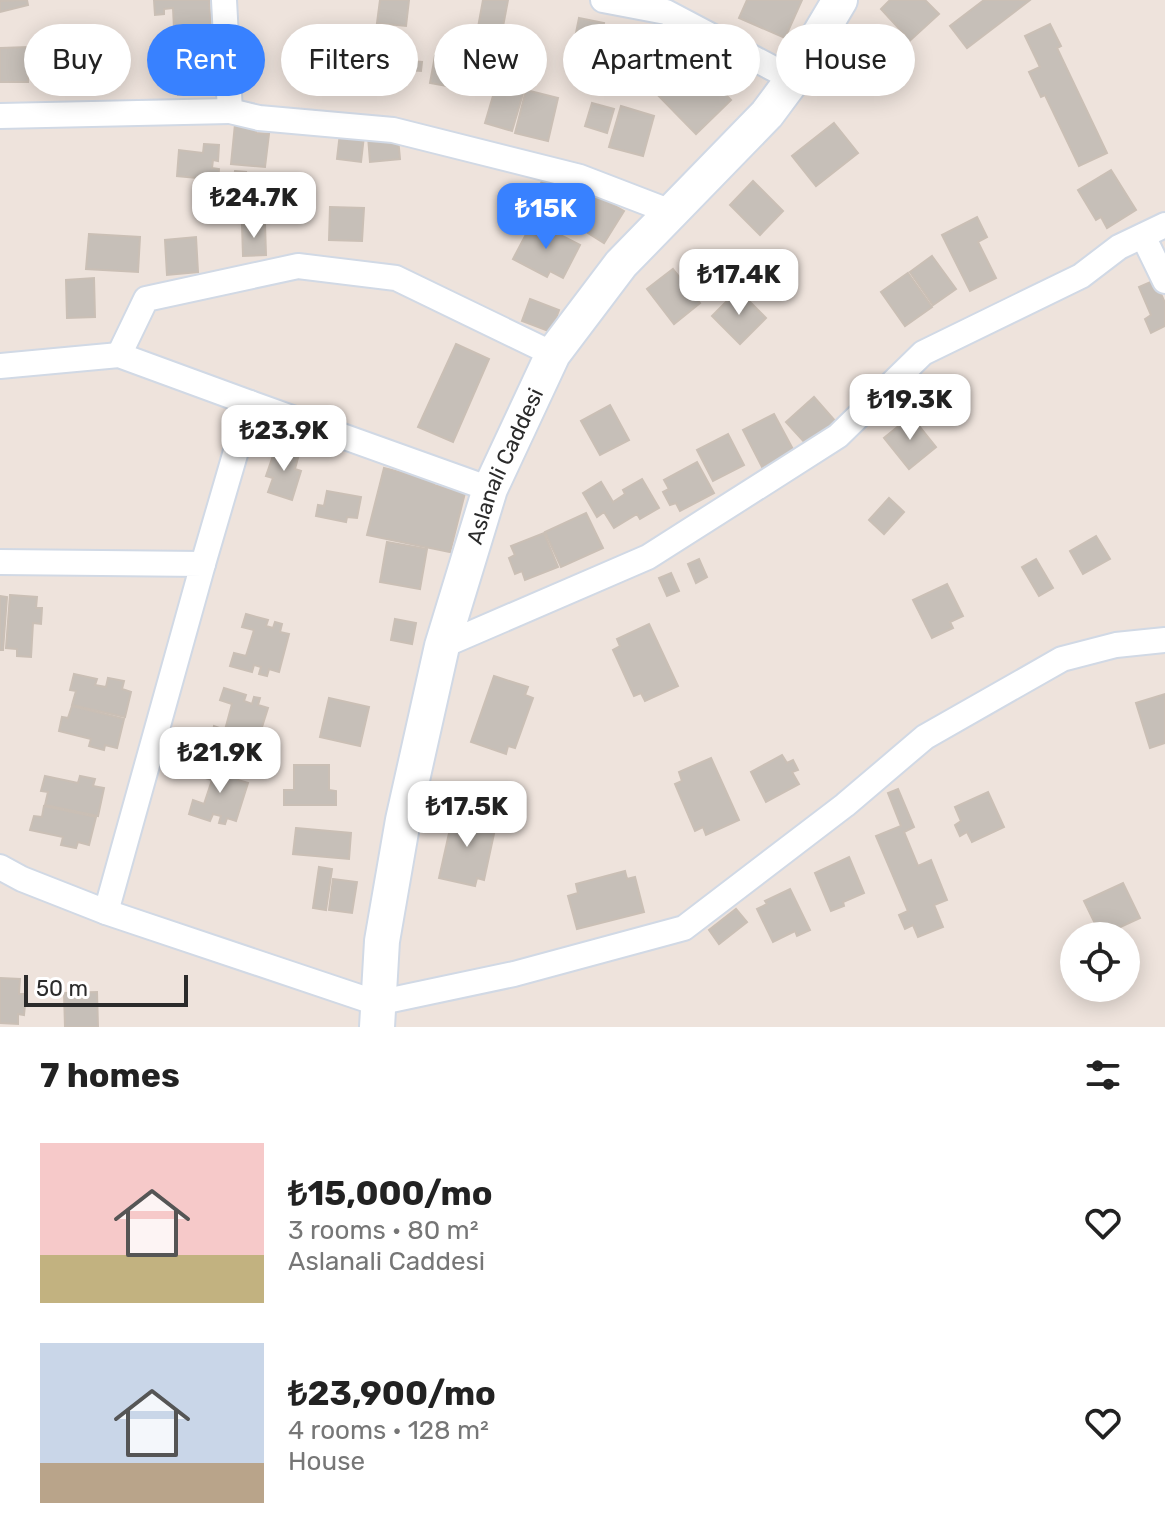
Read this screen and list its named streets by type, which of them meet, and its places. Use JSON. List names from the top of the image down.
{
  "streets": {
    "street": ["Aslanali Caddesi"]
  },
  "scale_bar": "50 m",
  "page": {
    "chip": [
      "Buy",
      "Rent",
      "Filters",
      "New",
      "Apartment",
      "House"
    ],
    "price": [
      "₺24.7K",
      "₺15K",
      "₺17.4K",
      "₺19.3K",
      "₺23.9K",
      "₺21.9K",
      "₺17.5K"
    ],
    "scale": "50 m",
    "heading": "7 homes",
    "list": [
      {
        "name": "₺15,000/mo",
        "note": "3 rooms · 80 m² · Aslanali Caddesi"
      },
      {
        "name": "₺23,900/mo",
        "note": "4 rooms · 128 m² · House"
      }
    ]
  }
}
